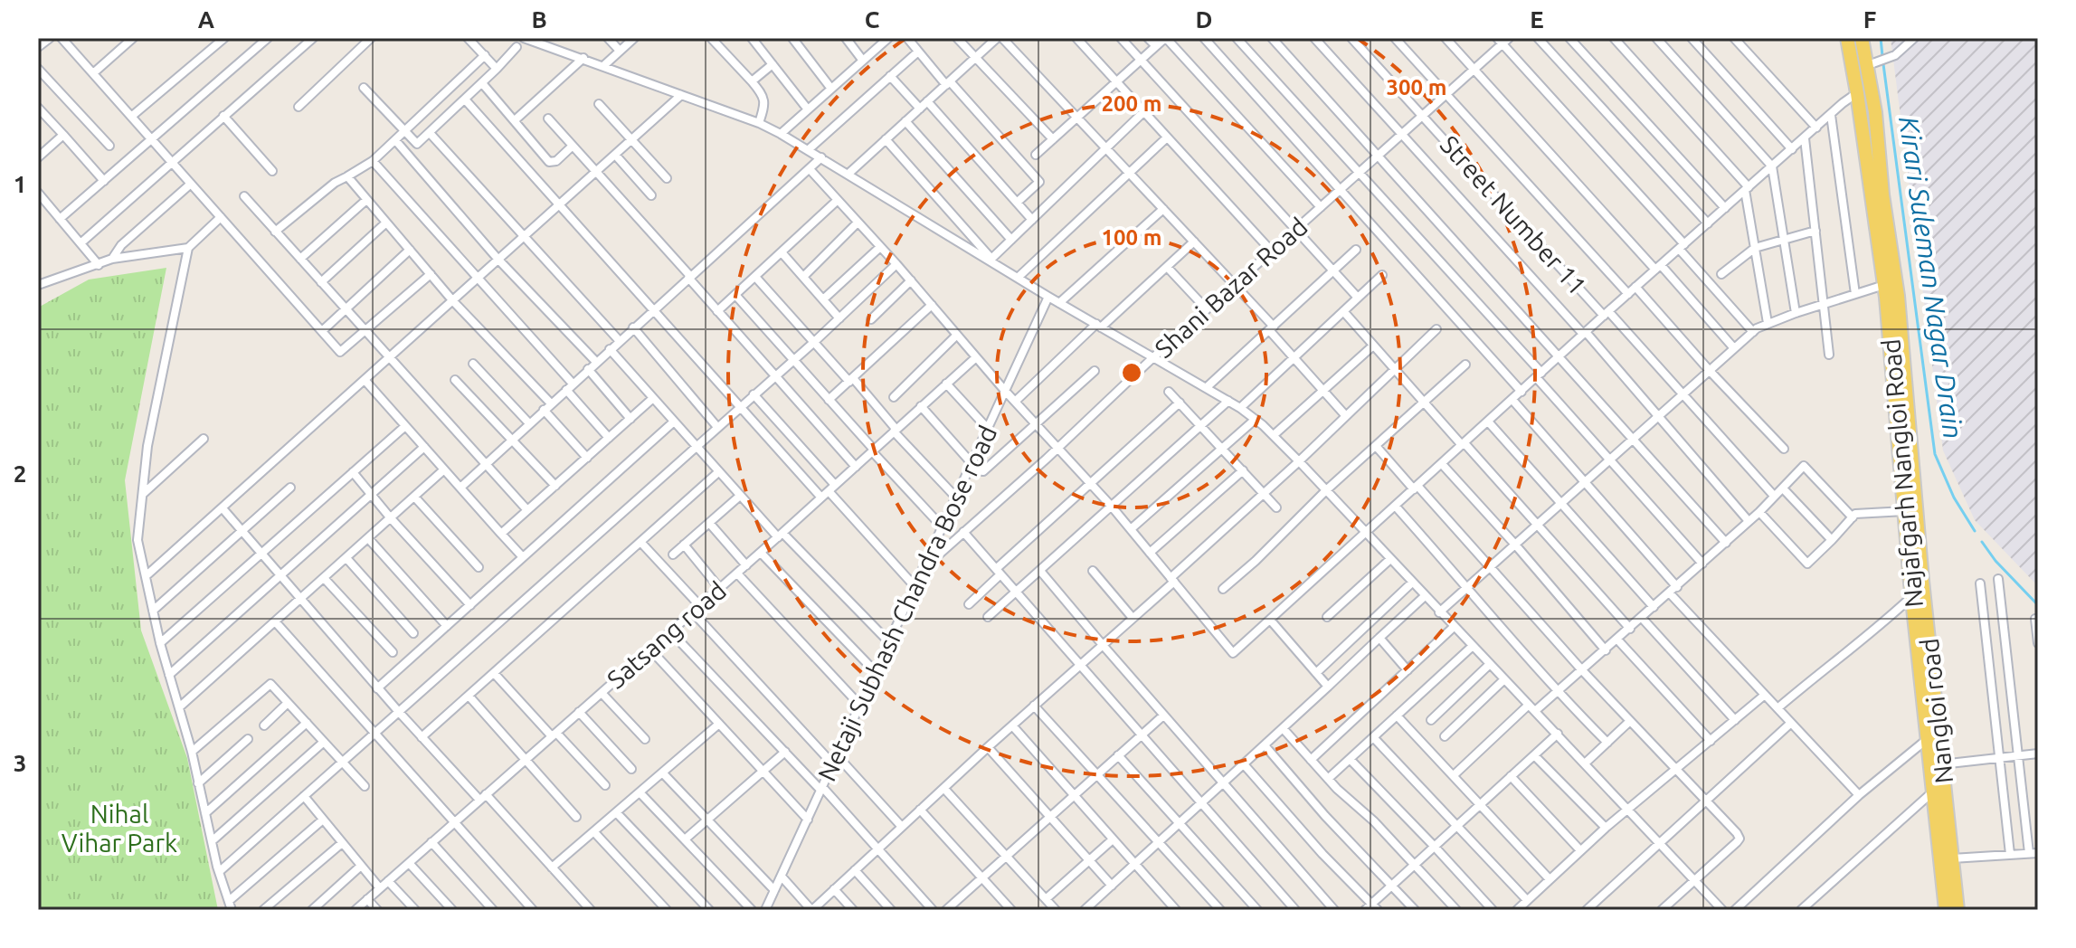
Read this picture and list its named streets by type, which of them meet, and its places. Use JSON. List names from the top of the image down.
{
  "streets": {
    "main road": ["Najafgarh Nangloi Road", "Nangloi road"],
    "street": [
      "Street Number 11",
      "Shani Bazar Road",
      "Netaji Subhash Chandra Bose road",
      "Satsang road"
    ]
  },
  "crossings": [
    ["Street Number 11", "Shani Bazar Road"],
    ["Shani Bazar Road", "Netaji Subhash Chandra Bose road"],
    ["Najafgarh Nangloi Road", "Nangloi road"]
  ],
  "water": ["Kirari Suleman Nagar Drain"],
  "parks": ["Nihal Vihar Park"],
  "grid": {
    "columns": [
      "A",
      "B",
      "C",
      "D",
      "E",
      "F"
    ],
    "rows": ["1", "2", "3"]
  },
  "rings": ["300 m", "200 m", "100 m"]
}
